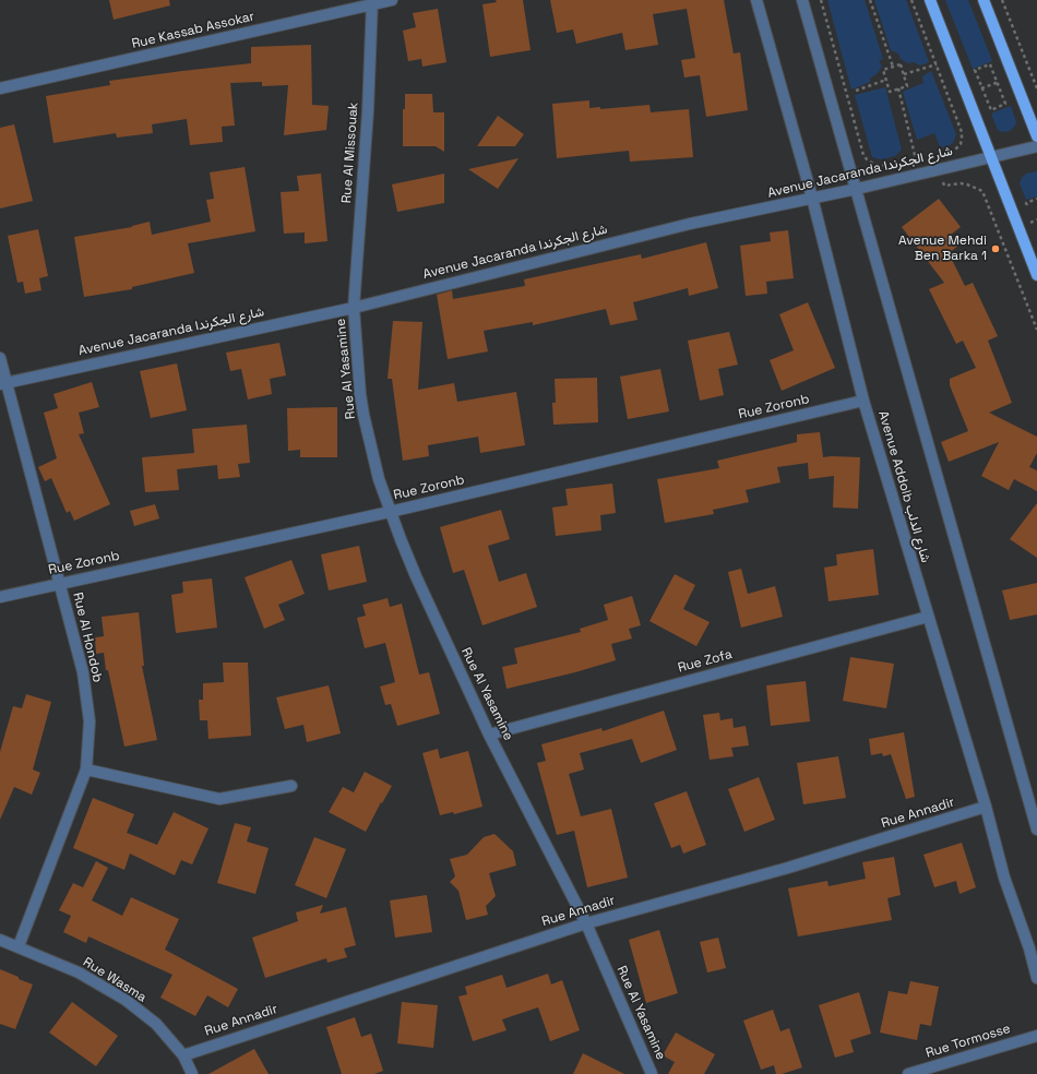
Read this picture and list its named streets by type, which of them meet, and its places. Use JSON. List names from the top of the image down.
{
  "streets": {
    "street": [
      "Rue Kassab Assokar",
      "Rue Al Missouak",
      "Avenue Jacaranda شارع الجكرندا",
      "Rue Al Yasamine",
      "Rue Zoronb",
      "Avenue Addolb شارع الدلب",
      "Rue Al Hondob",
      "Rue Zofa",
      "Rue Annadir",
      "Rue Wasma",
      "Rue Tormosse"
    ]
  },
  "crossings": [
    ["Rue Kassab Assokar", "Rue Al Missouak"],
    ["Rue Al Missouak", "Avenue Jacaranda شارع الجكرندا"],
    ["Rue Al Missouak", "Rue Al Yasamine"],
    ["Avenue Jacaranda شارع الجكرندا", "Rue Al Yasamine"],
    ["Avenue Jacaranda شارع الجكرندا", "Avenue Addolb شارع الدلب"],
    ["Avenue Jacaranda شارع الجكرندا", "Rue Al Hondob"],
    ["Rue Al Yasamine", "Rue Zoronb"],
    ["Rue Al Yasamine", "Rue Zofa"],
    ["Rue Al Yasamine", "Rue Annadir"],
    ["Rue Zoronb", "Avenue Addolb شارع الدلب"],
    ["Rue Zoronb", "Rue Al Hondob"],
    ["Avenue Addolb شارع الدلب", "Rue Zofa"],
    ["Avenue Addolb شارع الدلب", "Rue Annadir"],
    ["Rue Al Hondob", "Rue Wasma"],
    ["Rue Annadir", "Rue Wasma"]
  ],
  "places": ["Avenue Mehdi Ben Barka 1"]
}
